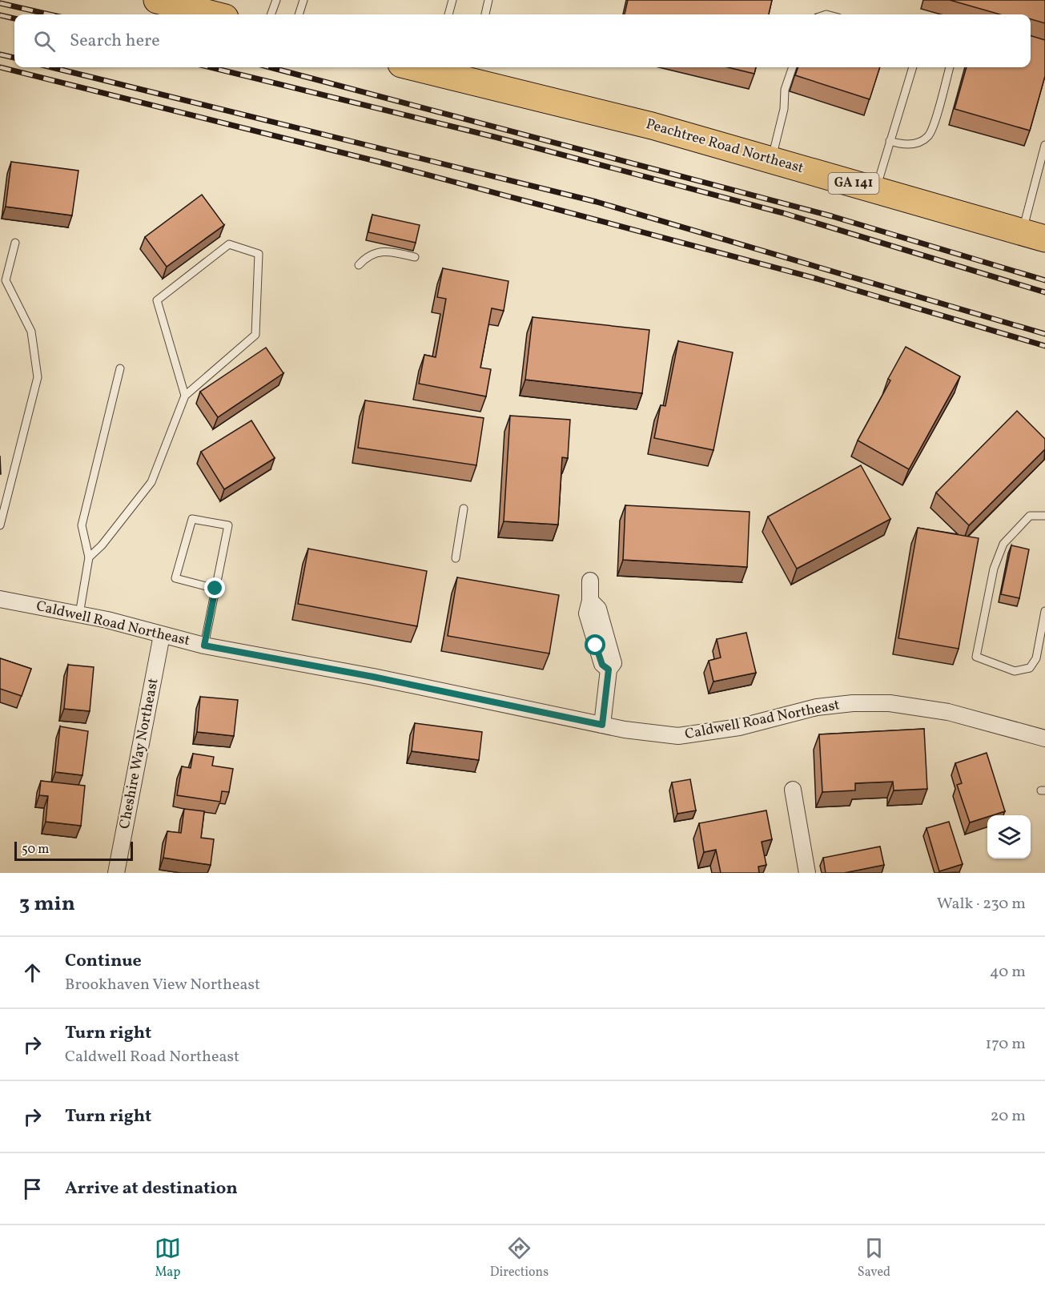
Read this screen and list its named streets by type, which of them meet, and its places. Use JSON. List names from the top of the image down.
{
  "streets": {
    "highway": ["Peachtree Road Northeast", "GA 141"],
    "street": ["Caldwell Road Northeast", "Cheshire Way Northeast"]
  },
  "crossings": [
    ["Caldwell Road Northeast", "Cheshire Way Northeast"]
  ],
  "scale_bar": "50 m",
  "page": {
    "search": "Search here",
    "scale": "50 m",
    "heading": ["3 min", "Walk · 230 m"],
    "list": [
      ["Continue", "Brookhaven View Northeast", "40 m"],
      ["Turn right", "Caldwell Road Northeast", "170 m"],
      ["Turn right", "20 m"],
      "Arrive at destination"
    ],
    "nav": ["Map", "Directions", "Saved"]
  }
}
